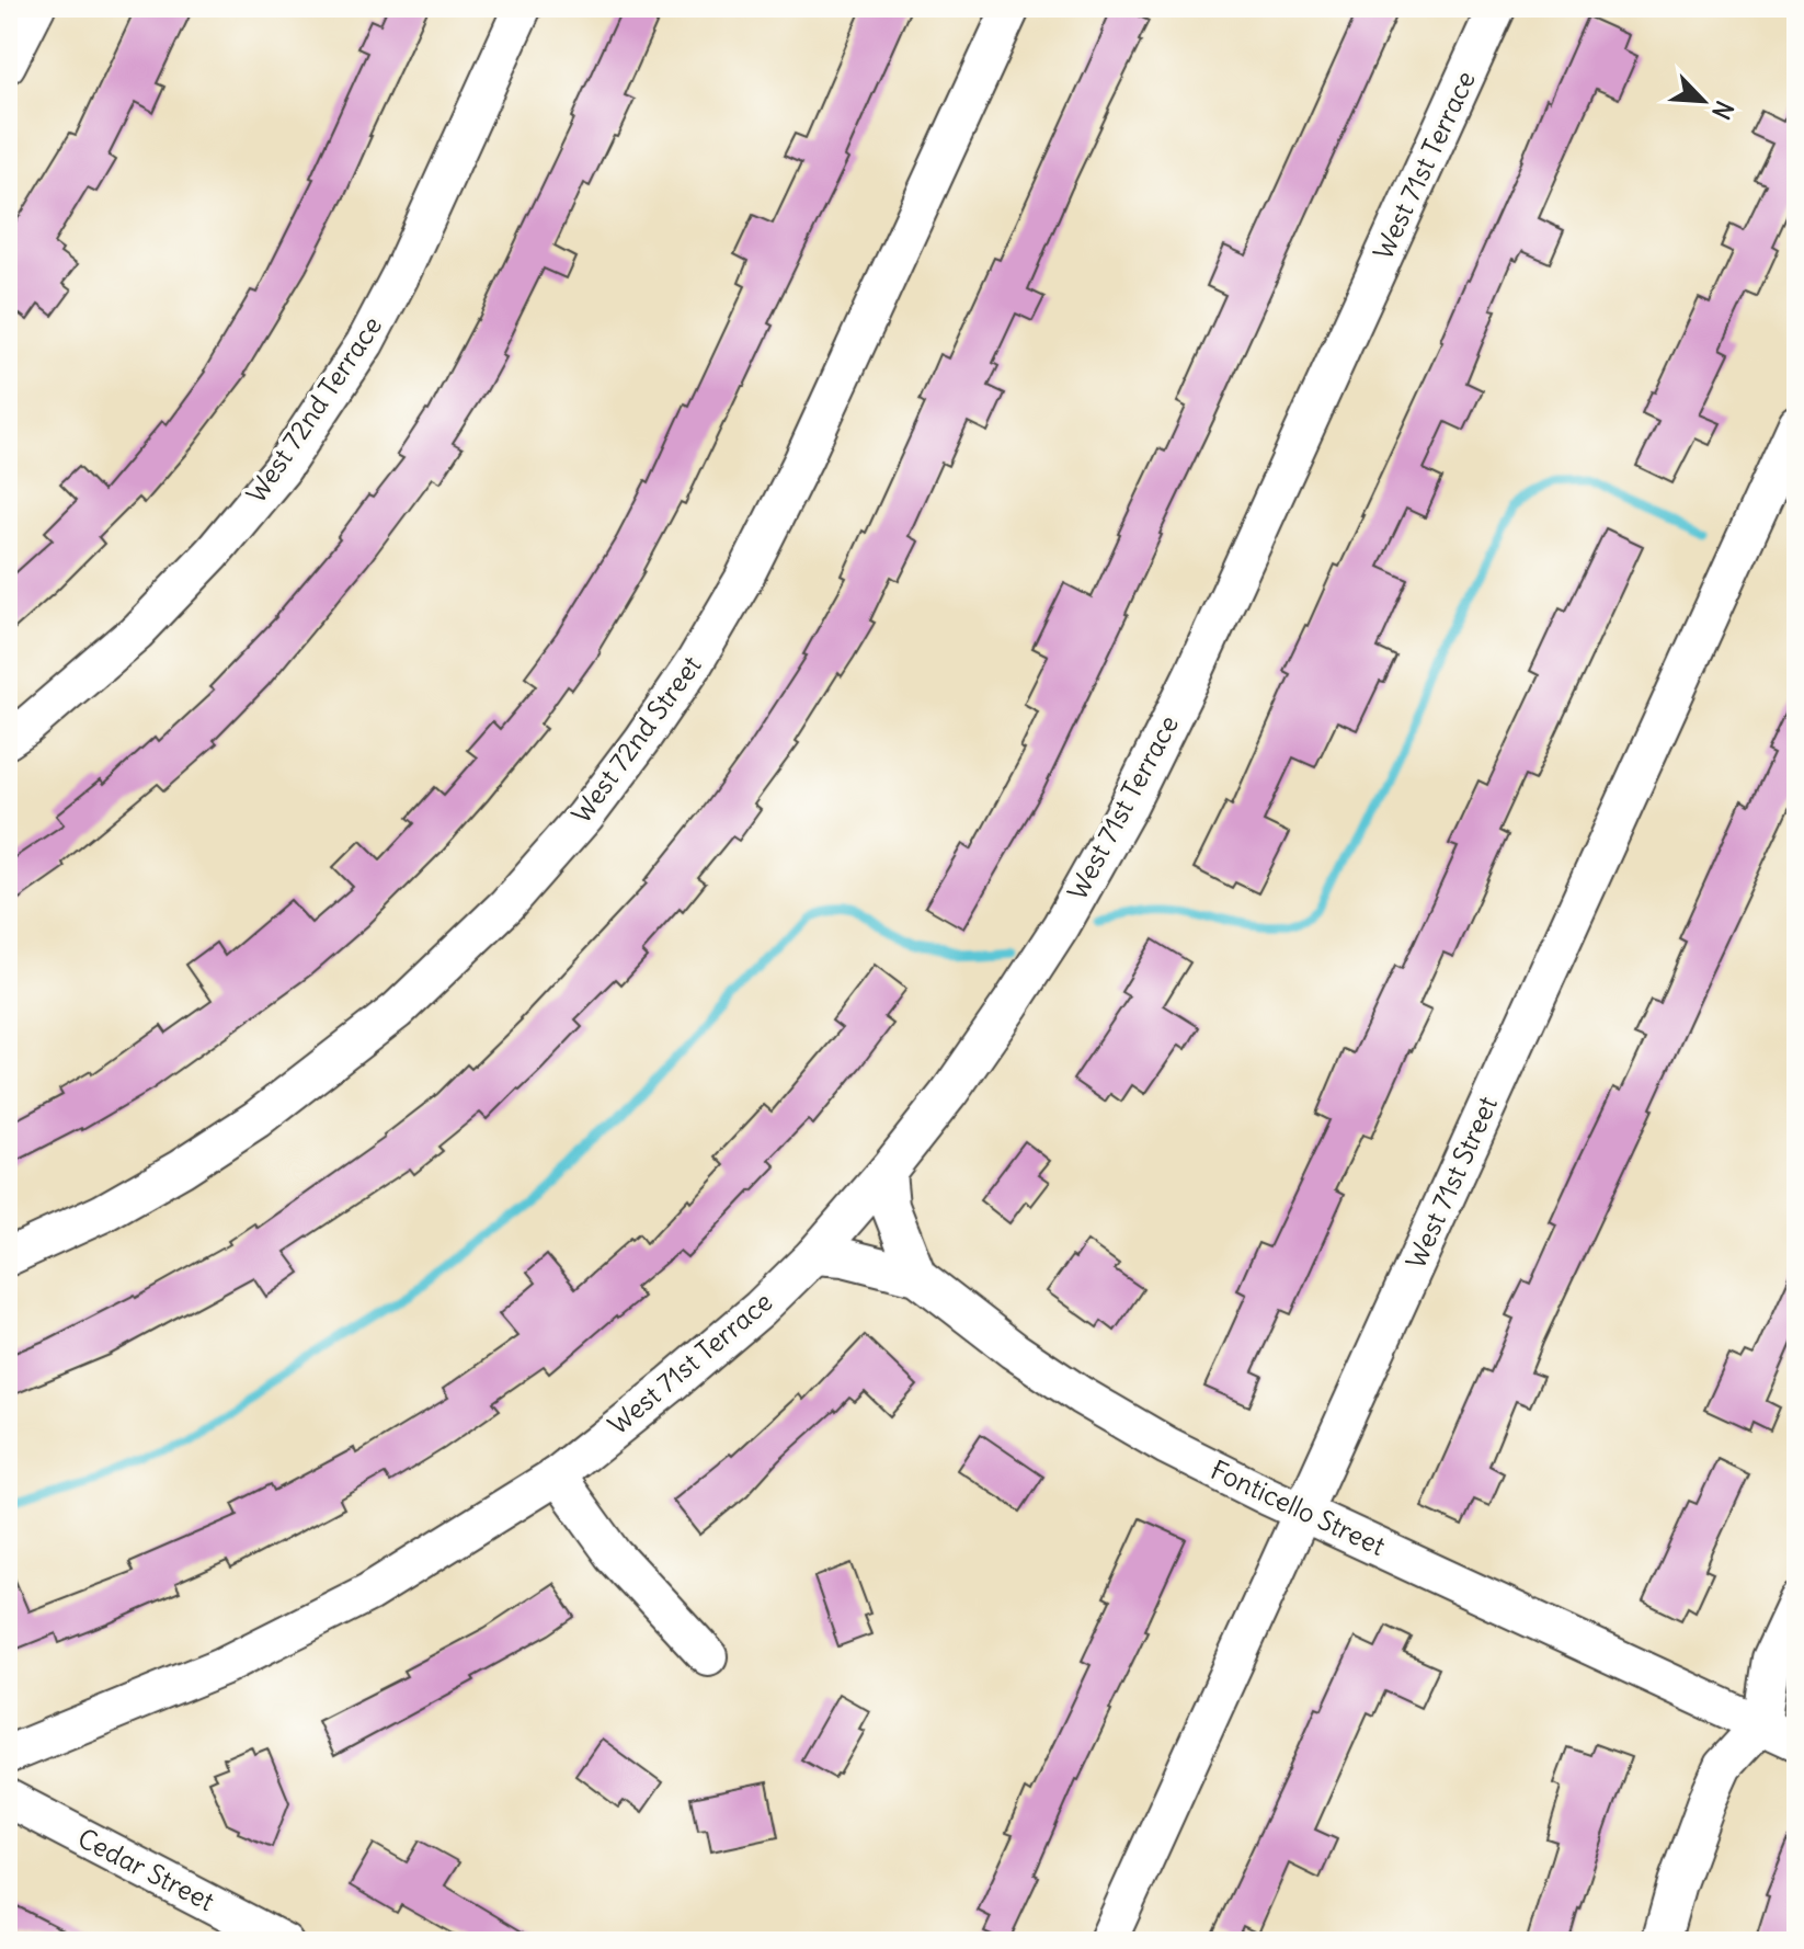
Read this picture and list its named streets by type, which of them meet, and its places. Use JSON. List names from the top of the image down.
{
  "streets": {
    "street": [
      "West 71st Terrace",
      "West 72nd Terrace",
      "West 72nd Street",
      "West 71st Street",
      "Fonticello Street",
      "Cedar Street"
    ]
  },
  "crossings": [
    ["West 71st Terrace", "Fonticello Street"],
    ["West 71st Street", "Fonticello Street"]
  ],
  "north": "bottom right"
}
